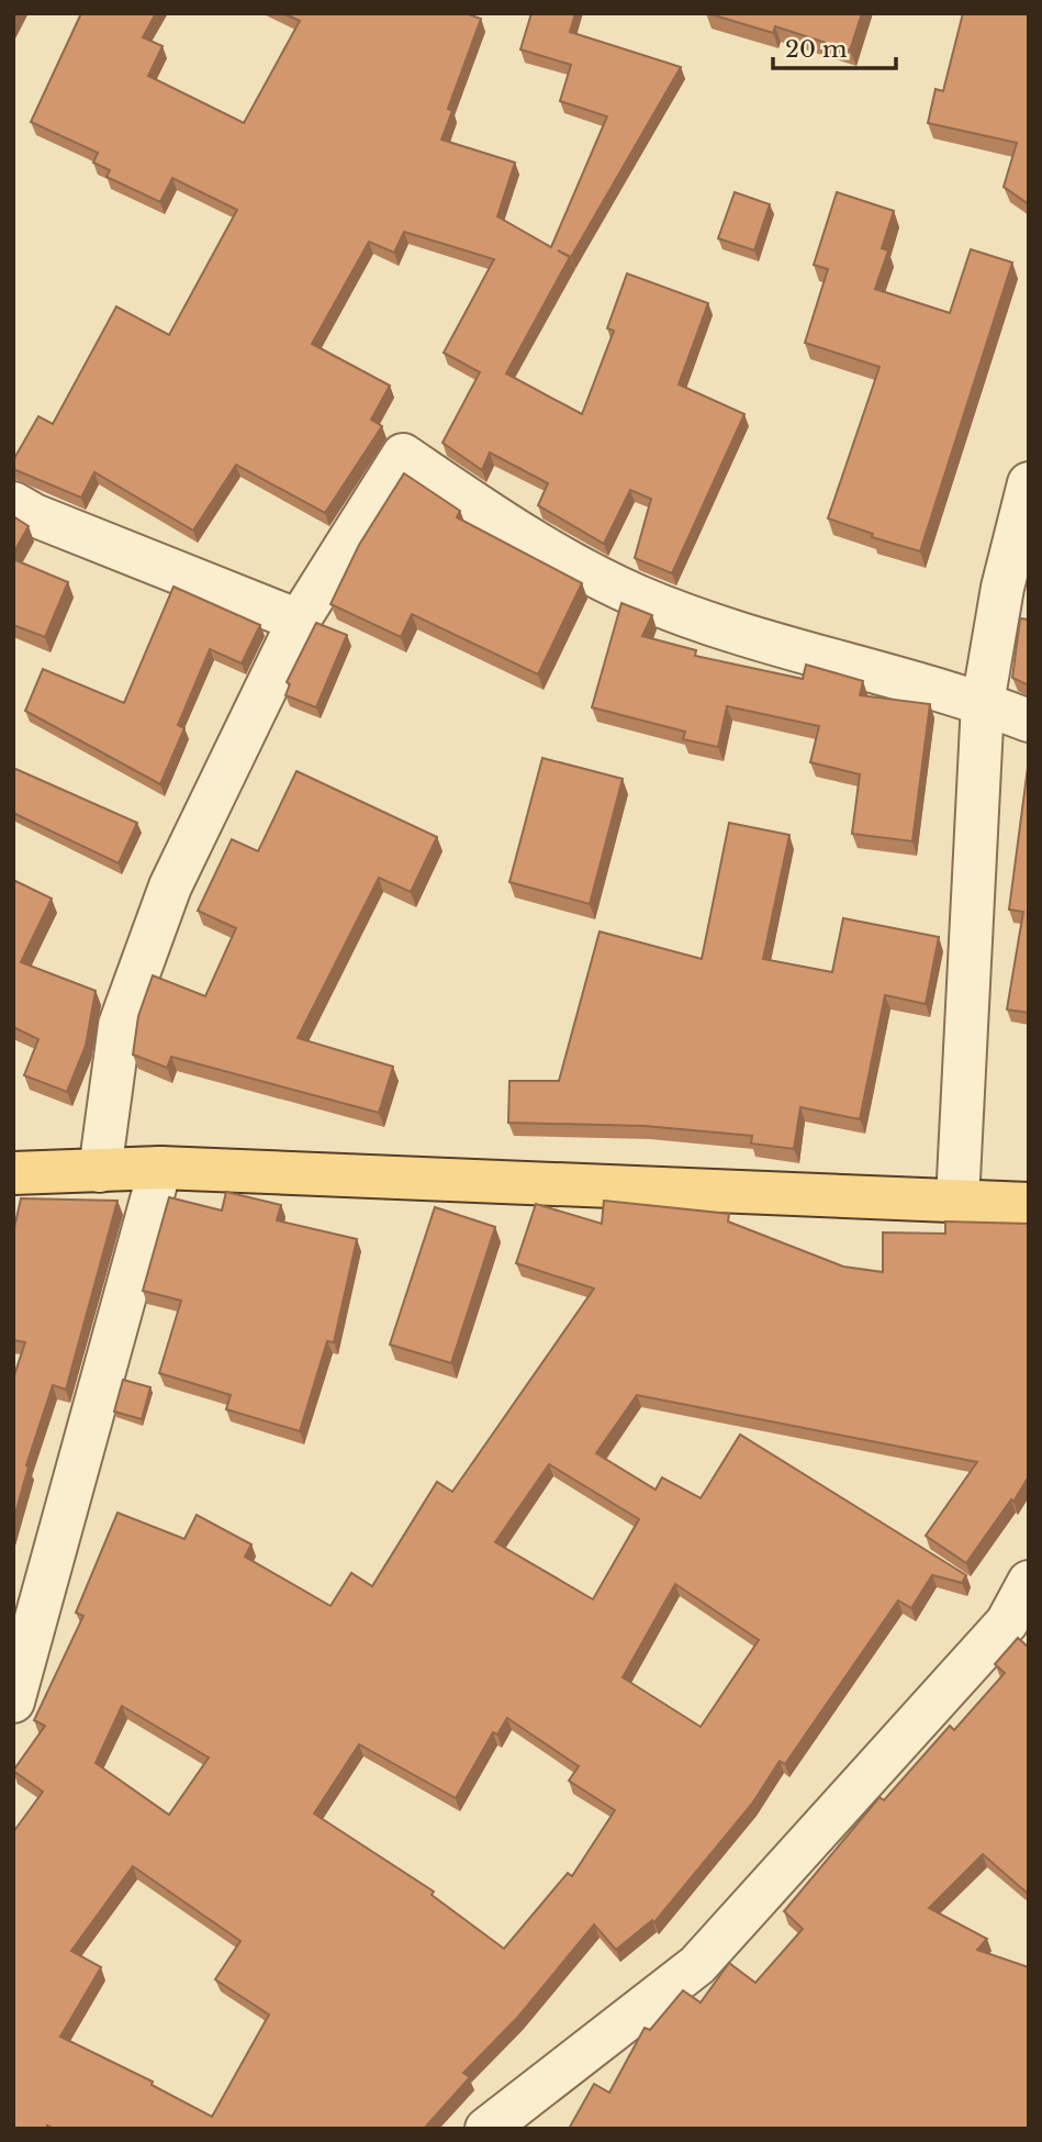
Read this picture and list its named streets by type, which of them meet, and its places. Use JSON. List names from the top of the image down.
{
  "scale_bar": "20 m"
}
